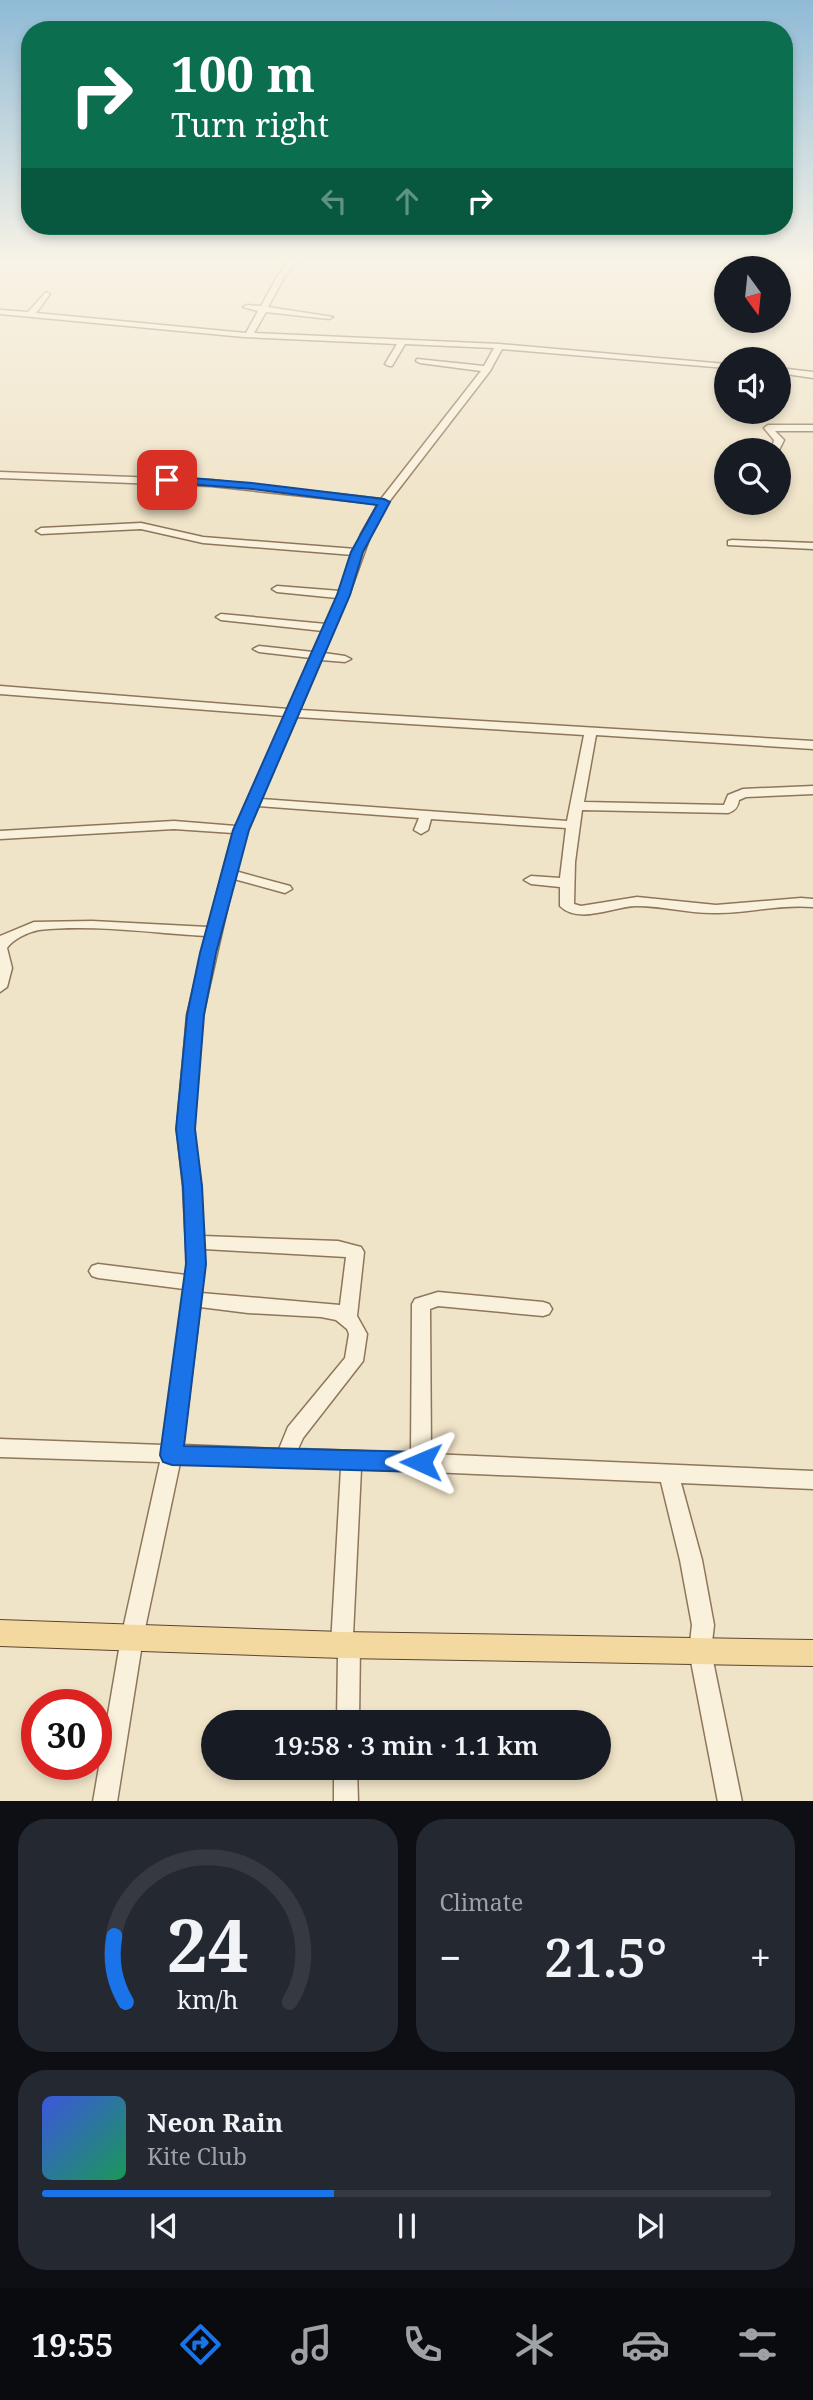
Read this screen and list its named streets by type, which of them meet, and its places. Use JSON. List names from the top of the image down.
{
  "north": "bottom",
  "page": {
    "turn": ["100 m", "Turn right"],
    "limit": "30",
    "trip": "19:58 · 3 min · 1.1 km",
    "tile": "Climate",
    "heat": ["−", "21.5°", "+"],
    "song": ["Neon Rain", "Kite Club"],
    "tabs": "19:55",
    "gauge": ["24", "km/h"]
  }
}
